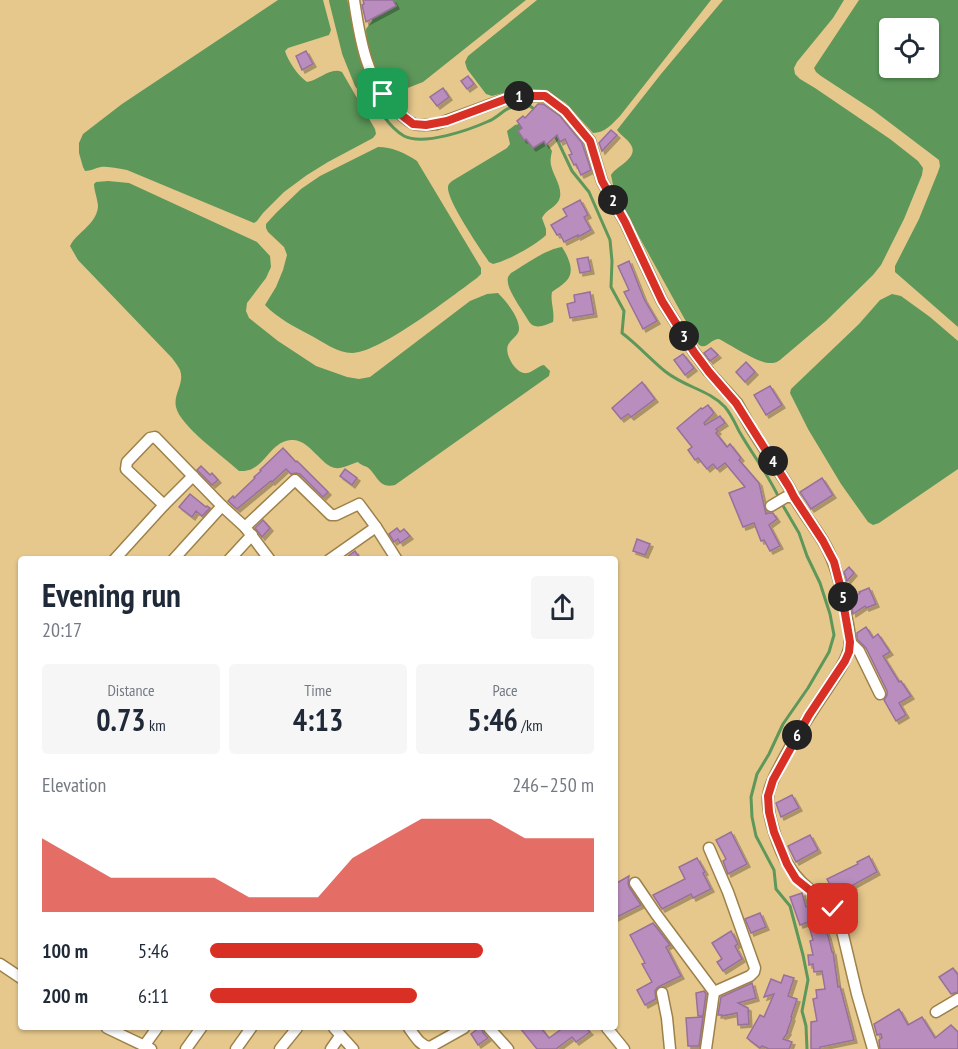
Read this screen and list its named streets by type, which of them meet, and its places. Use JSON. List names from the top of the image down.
{
  "page": {
    "pins": [
      "1",
      "2",
      "3",
      "4",
      "5",
      "6"
    ],
    "heading": ["Evening run", "20:17"],
    "stats": [
      ["Distance", "0.73 km"],
      ["Time", "4:13"],
      ["Pace", "5:46 /km"]
    ],
    "chart": ["Elevation", "246–250 m"],
    "list": [
      {
        "name": "100 m",
        "note": "5:46"
      },
      {
        "name": "200 m",
        "note": "6:11"
      }
    ]
  }
}
